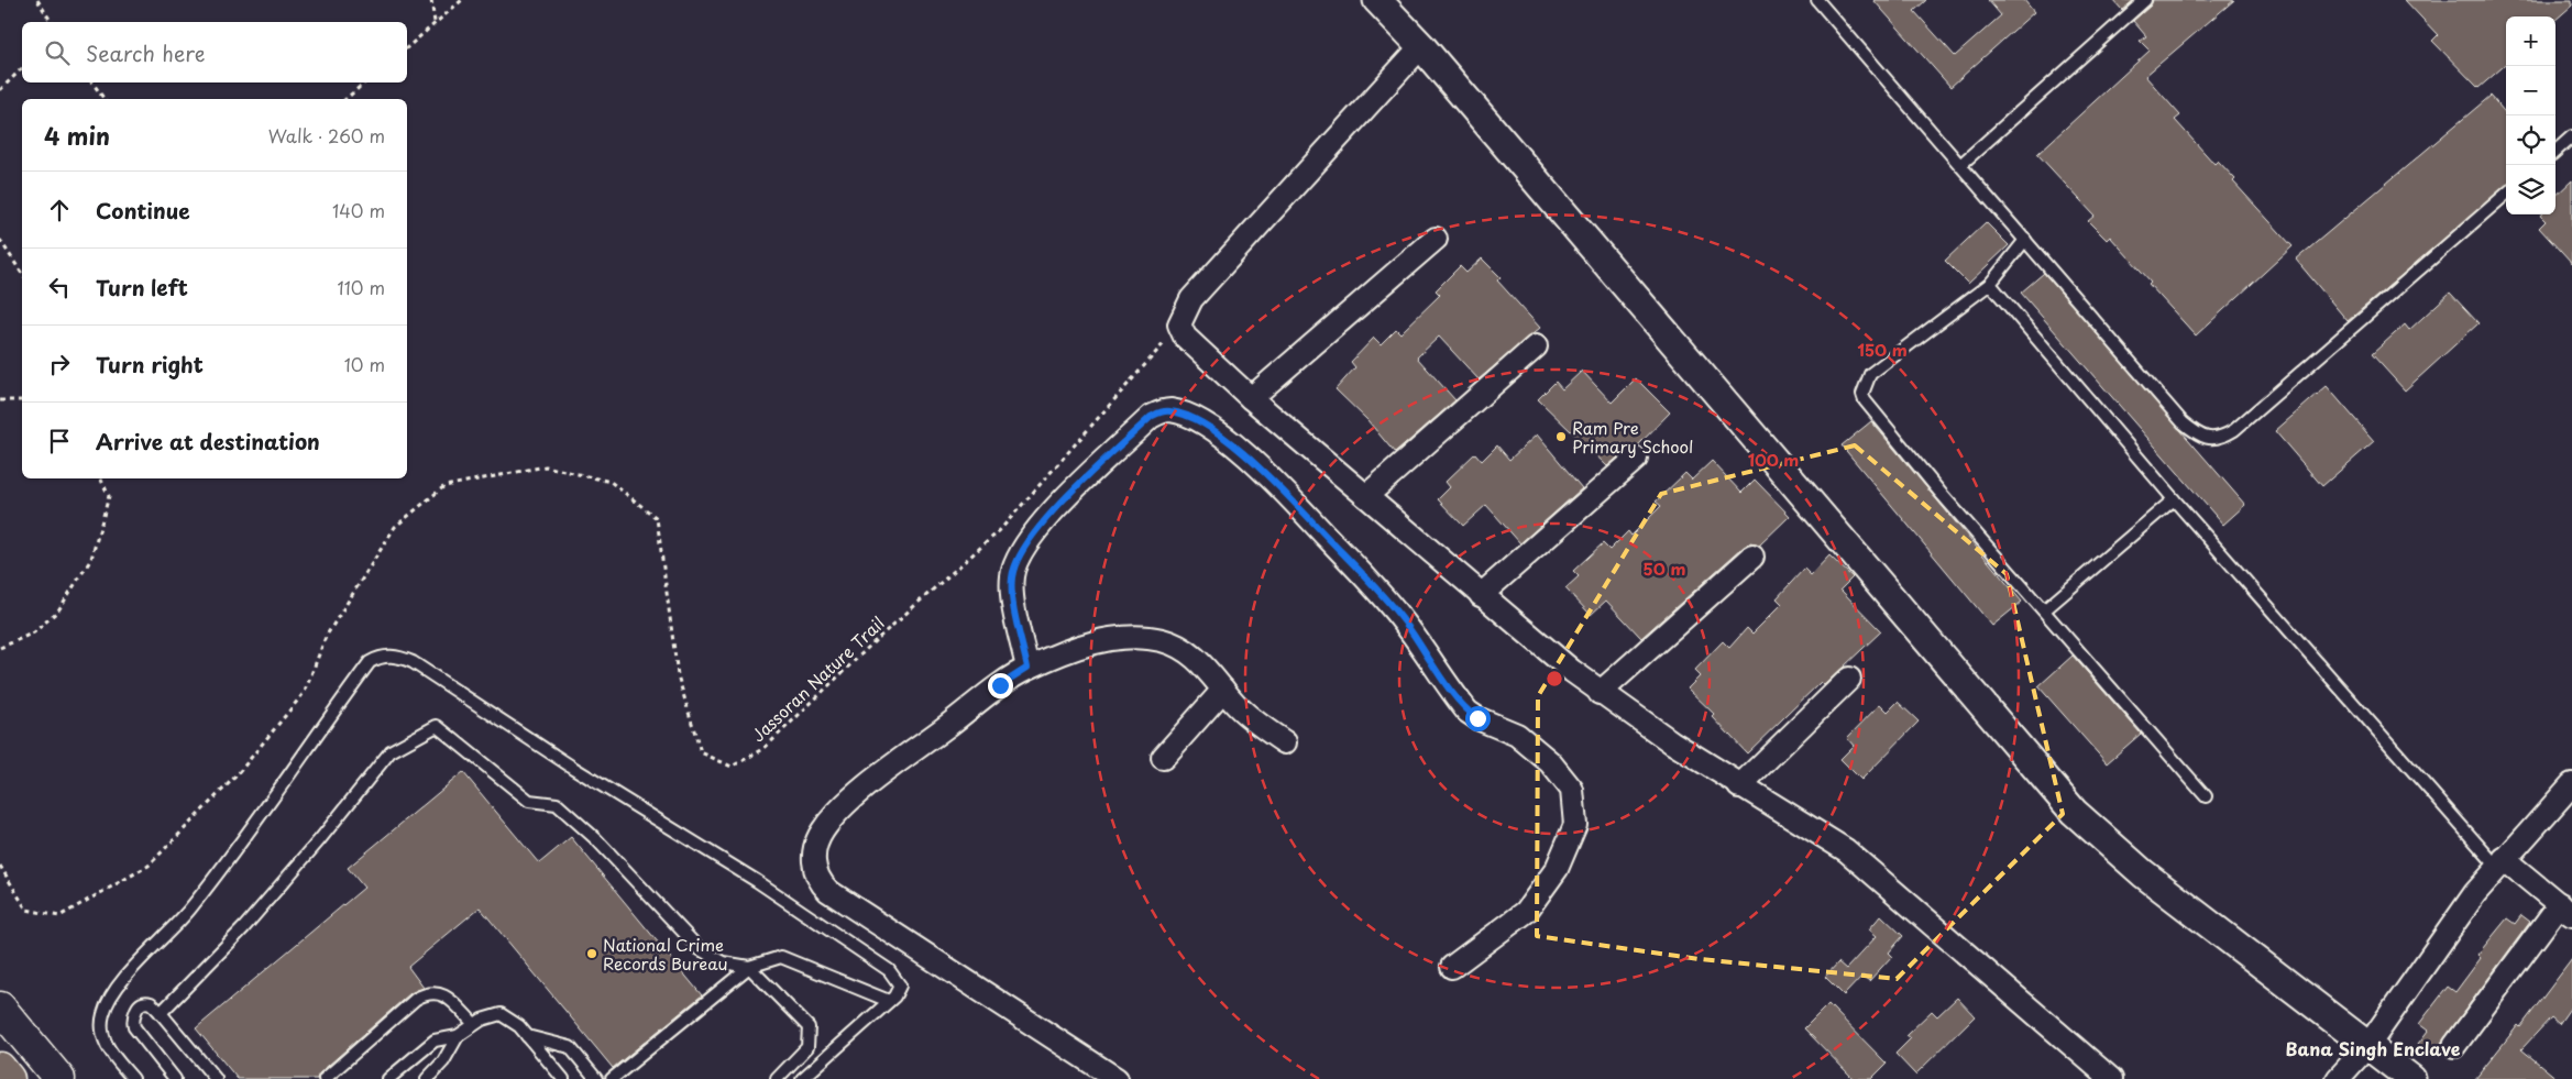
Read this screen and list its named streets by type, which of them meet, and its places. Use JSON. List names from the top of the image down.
{
  "streets": {
    "path": ["Jassoran Nature Trail"]
  },
  "districts": ["Bana Singh Enclave"],
  "places": ["Ram Pre Primary School", "National Crime Records Bureau"],
  "page": {
    "map_buttons": ["+", "−"],
    "search": "Search here",
    "heading": ["4 min", "Walk · 260 m"],
    "list": [
      ["Continue", "140 m"],
      ["Turn left", "110 m"],
      ["Turn right", "10 m"],
      "Arrive at destination"
    ]
  },
  "rings": ["150 m", "100 m", "50 m"]
}
